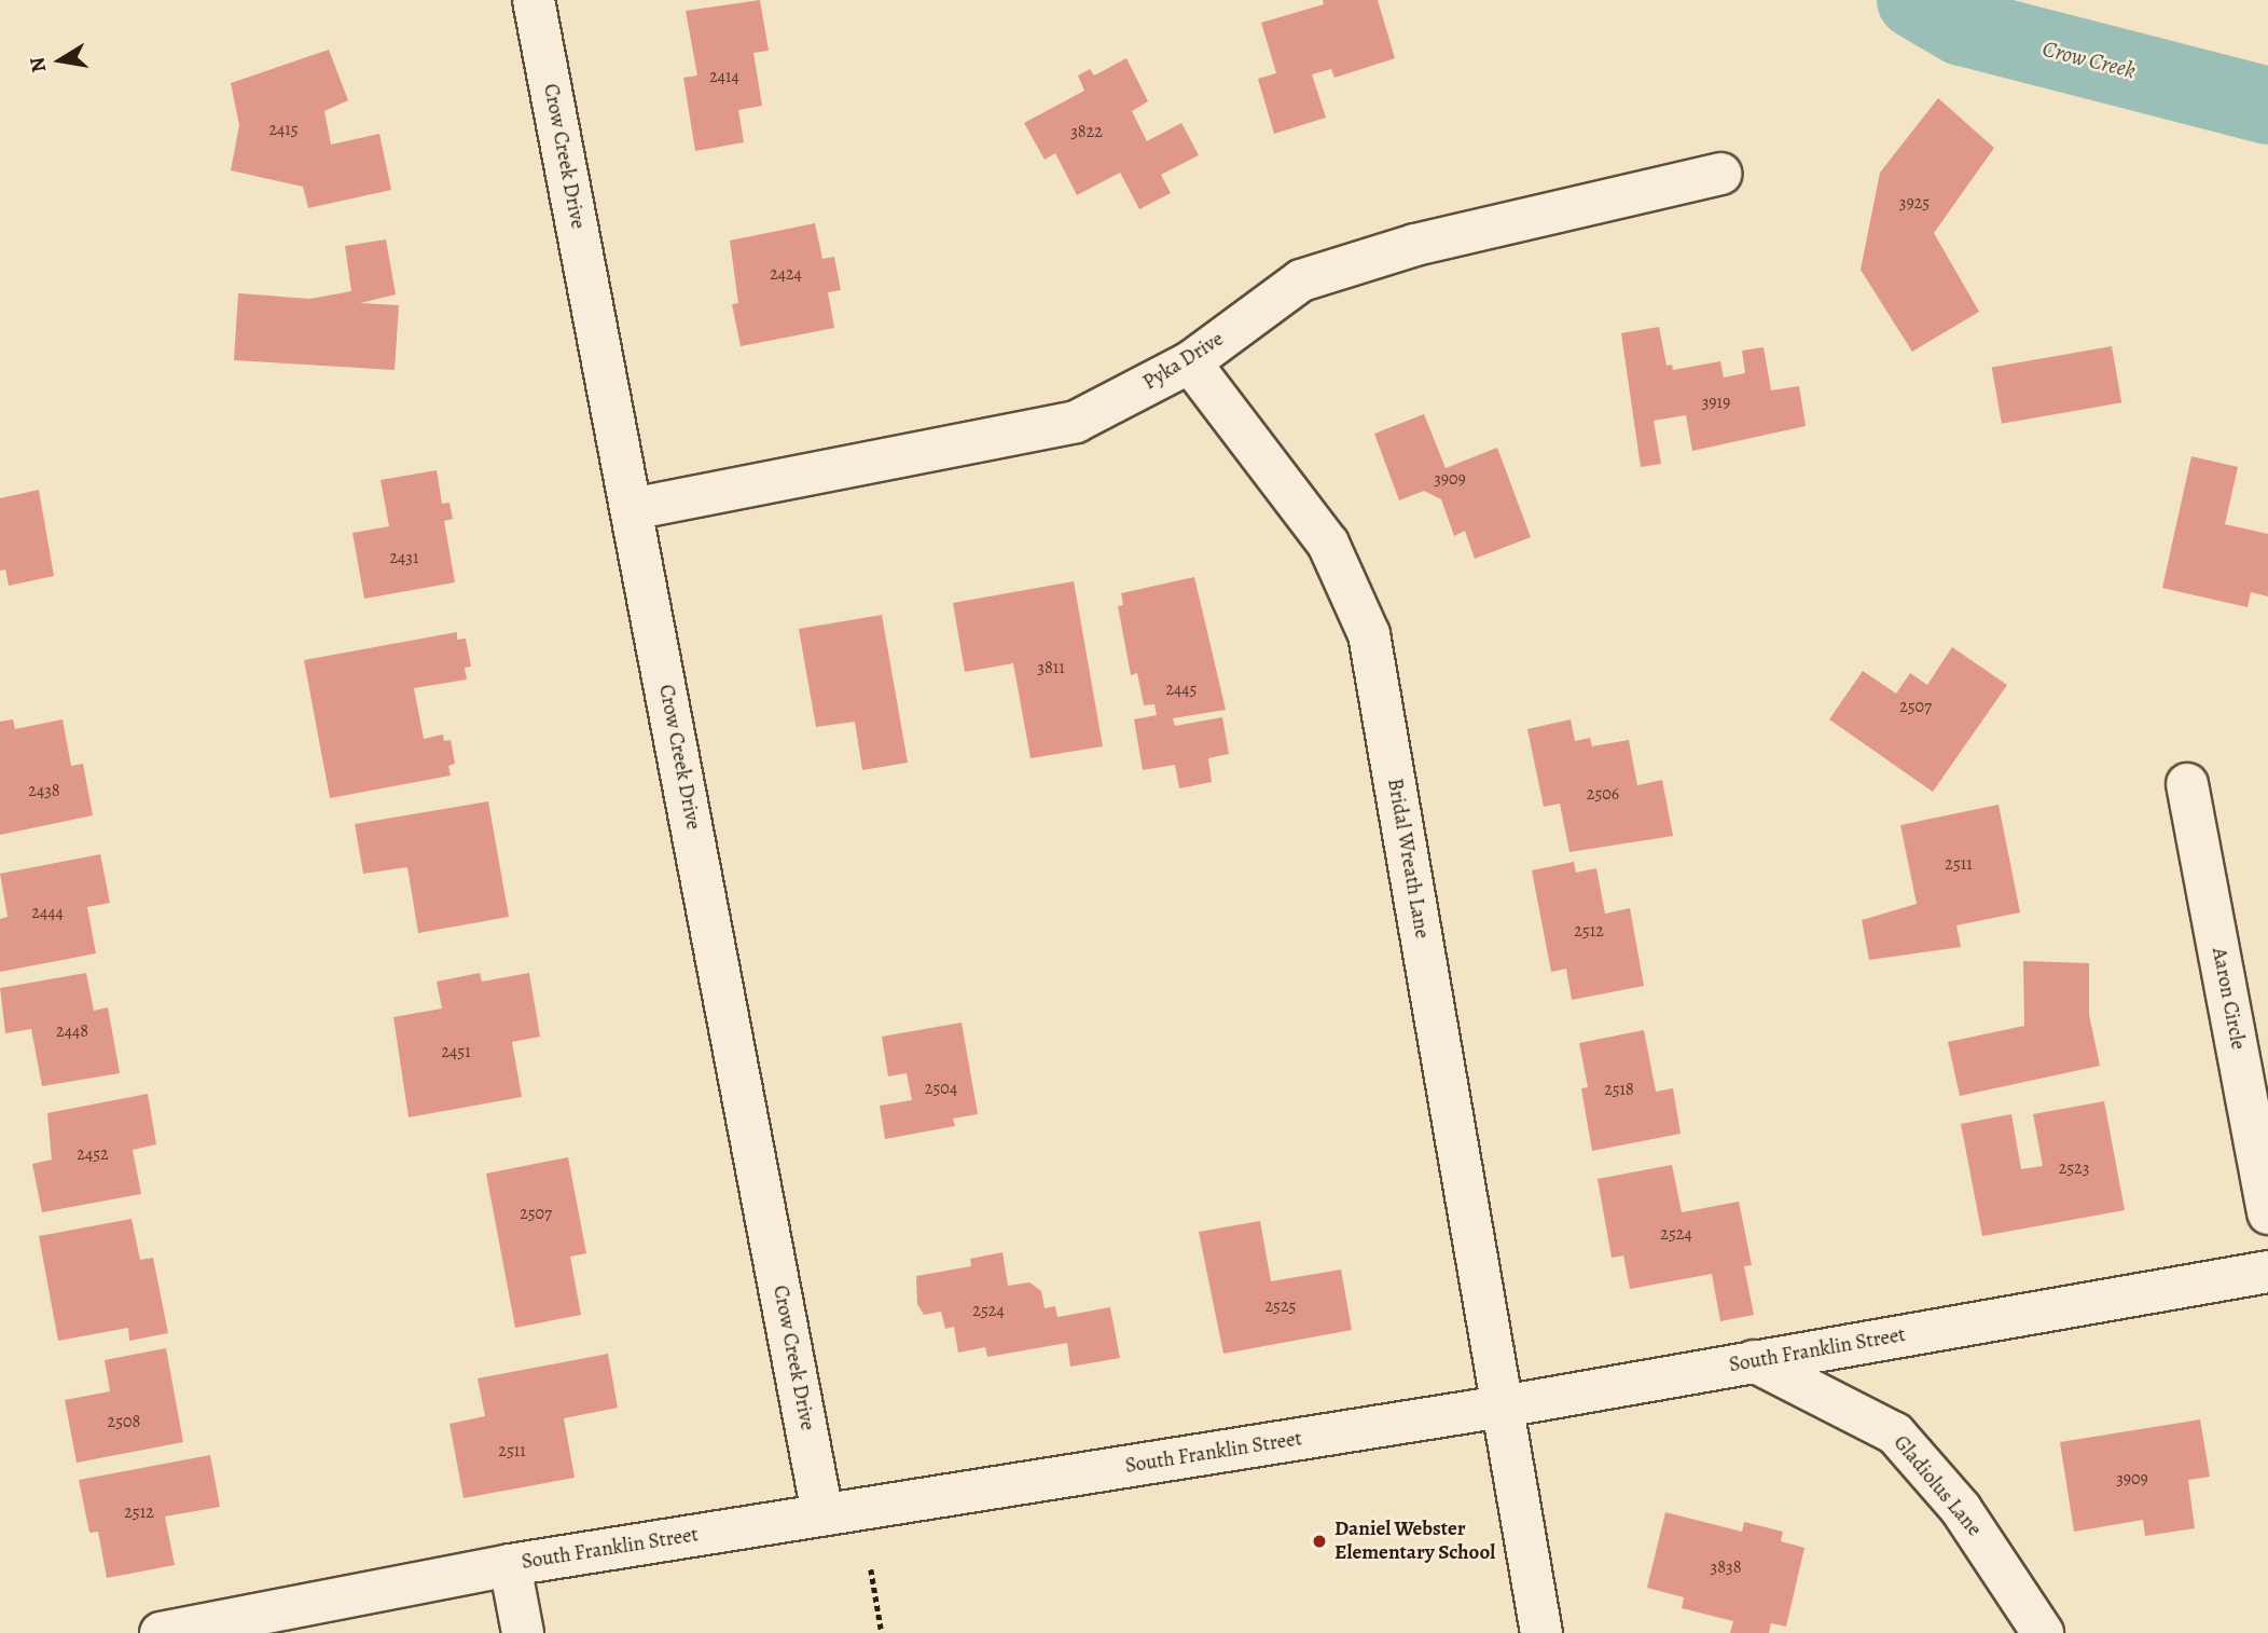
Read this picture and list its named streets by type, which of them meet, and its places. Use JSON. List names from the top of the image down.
{
  "streets": {
    "street": [
      "Crow Creek Drive",
      "Pyka Drive",
      "Bridal Wreath Lane",
      "Aaron Circle",
      "South Franklin Street",
      "Gladiolus Lane"
    ]
  },
  "crossings": [
    ["Crow Creek Drive", "Pyka Drive"],
    ["Crow Creek Drive", "South Franklin Street"],
    ["Pyka Drive", "Bridal Wreath Lane"],
    ["Bridal Wreath Lane", "South Franklin Street"],
    ["South Franklin Street", "Gladiolus Lane"]
  ],
  "water": ["Crow Creek"],
  "places": ["Daniel Webster Elementary School"],
  "house_numbers": [
    "2414",
    "2415",
    "3822",
    "3925",
    "2424",
    "3919",
    "3909",
    "2431",
    "3811",
    "2445",
    "2507",
    "2438",
    "2506",
    "2511",
    "2444",
    "2512",
    "2448",
    "2451",
    "2504",
    "2518",
    "2452",
    "2523",
    "2507",
    "2524",
    "2525",
    "2524",
    "2508",
    "2511",
    "3909",
    "2512",
    "3838"
  ],
  "north": "left"
}
